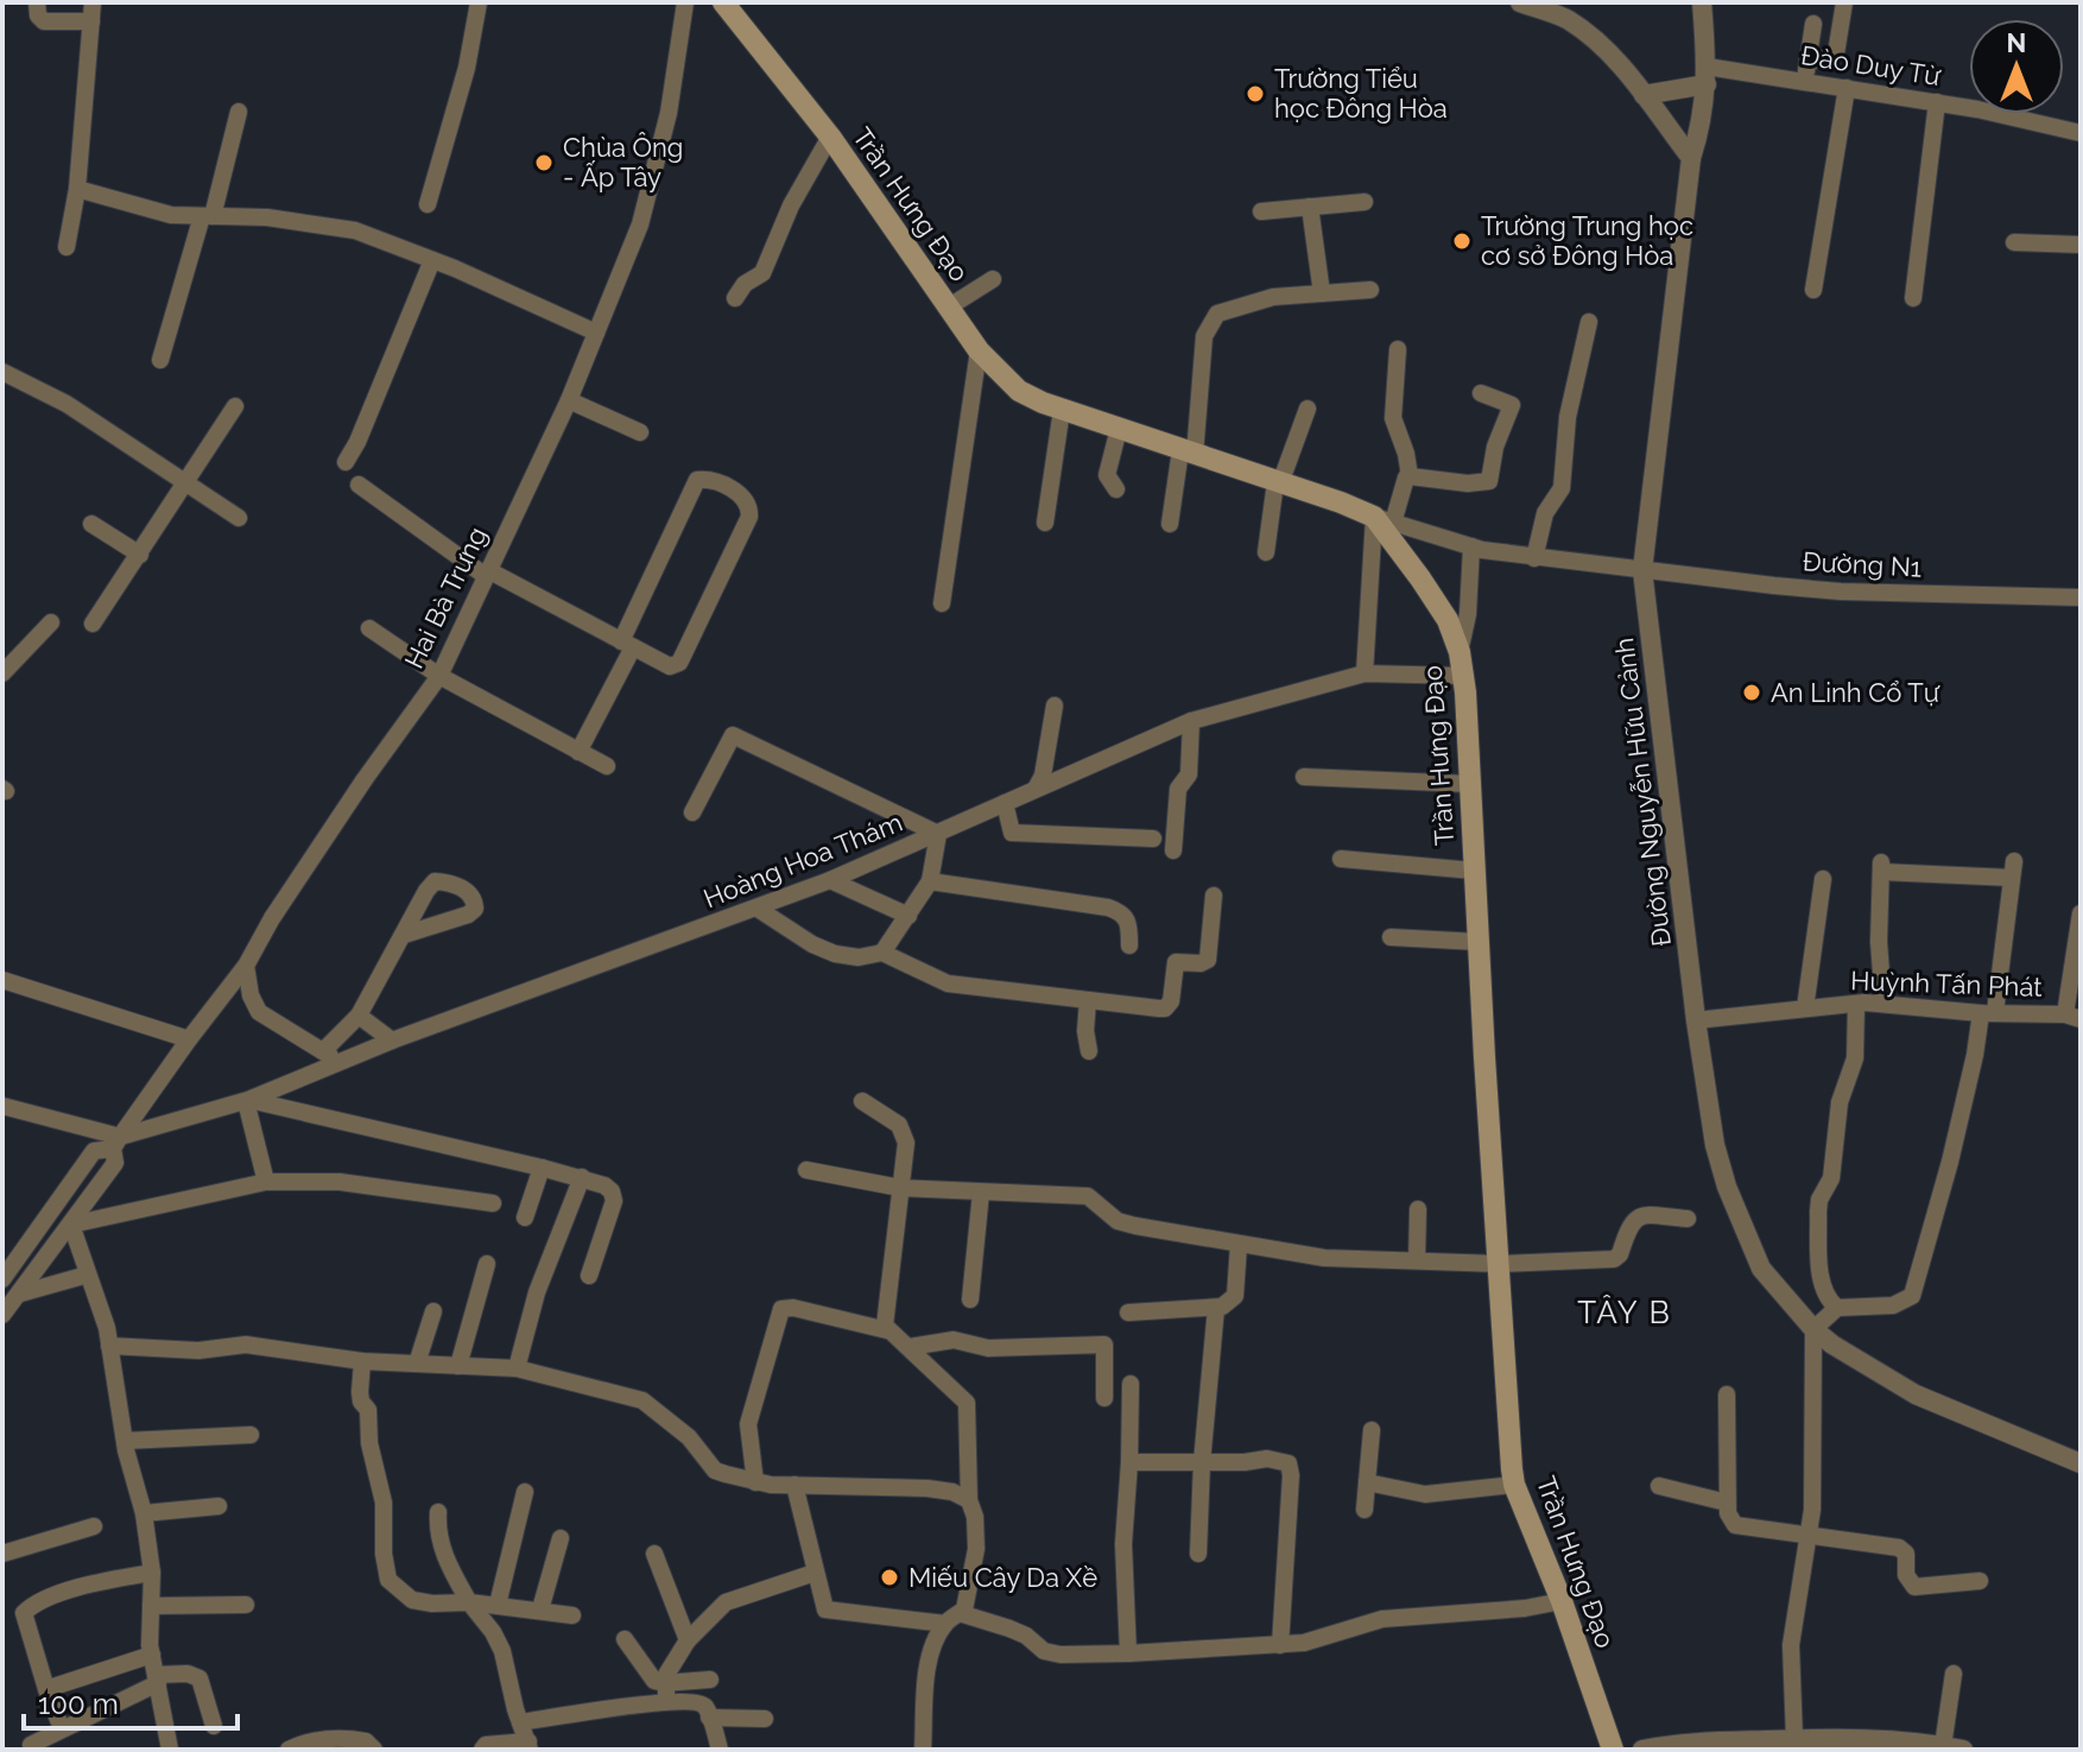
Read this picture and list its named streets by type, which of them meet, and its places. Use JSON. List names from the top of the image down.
{
  "streets": {
    "main road": ["Trần Hưng Đạo"],
    "street": [
      "Đào Duy Từ",
      "Đường N1",
      "Hai Bà Trưng",
      "Đường Nguyễn Hữu Cảnh",
      "Hoàng Hoa Thám",
      "Huỳnh Tấn Phát"
    ]
  },
  "crossings": [
    ["Đào Duy Từ", "Đường Nguyễn Hữu Cảnh"],
    ["Trần Hưng Đạo", "Đường N1"],
    ["Trần Hưng Đạo", "Hoàng Hoa Thám"],
    ["Đường N1", "Đường Nguyễn Hữu Cảnh"],
    ["Hai Bà Trưng", "Hoàng Hoa Thám"],
    ["Đường Nguyễn Hữu Cảnh", "Huỳnh Tấn Phát"]
  ],
  "districts": ["TÂY B"],
  "places": [
    "Trường Tiểu học Đông Hòa",
    "Chùa Ông - Ấp Tây",
    "Trường Trung học cơ sở Đông Hòa",
    "An Linh Cổ Tự",
    "Miếu Cây Da Xề"
  ],
  "scale_bar": "100 m",
  "north": "top"
}
